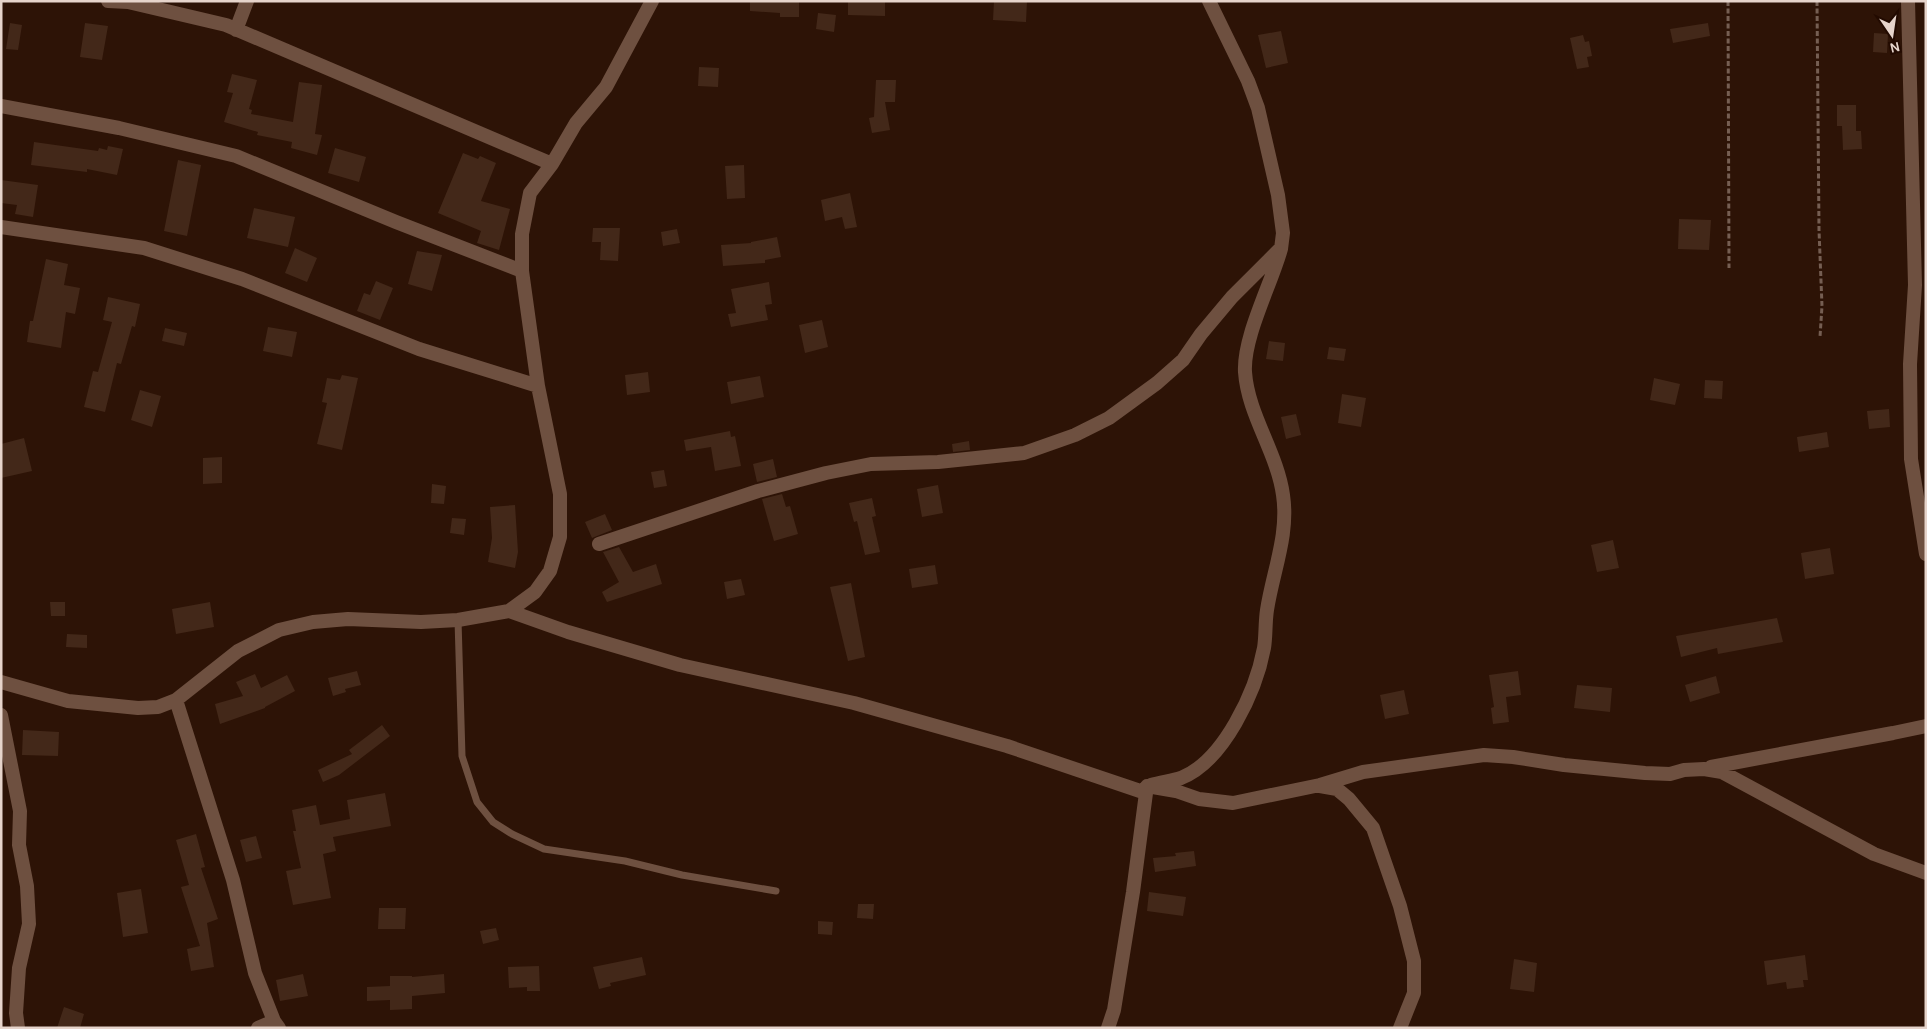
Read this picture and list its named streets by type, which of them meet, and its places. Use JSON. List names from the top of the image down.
{
  "north": "bottom"
}
